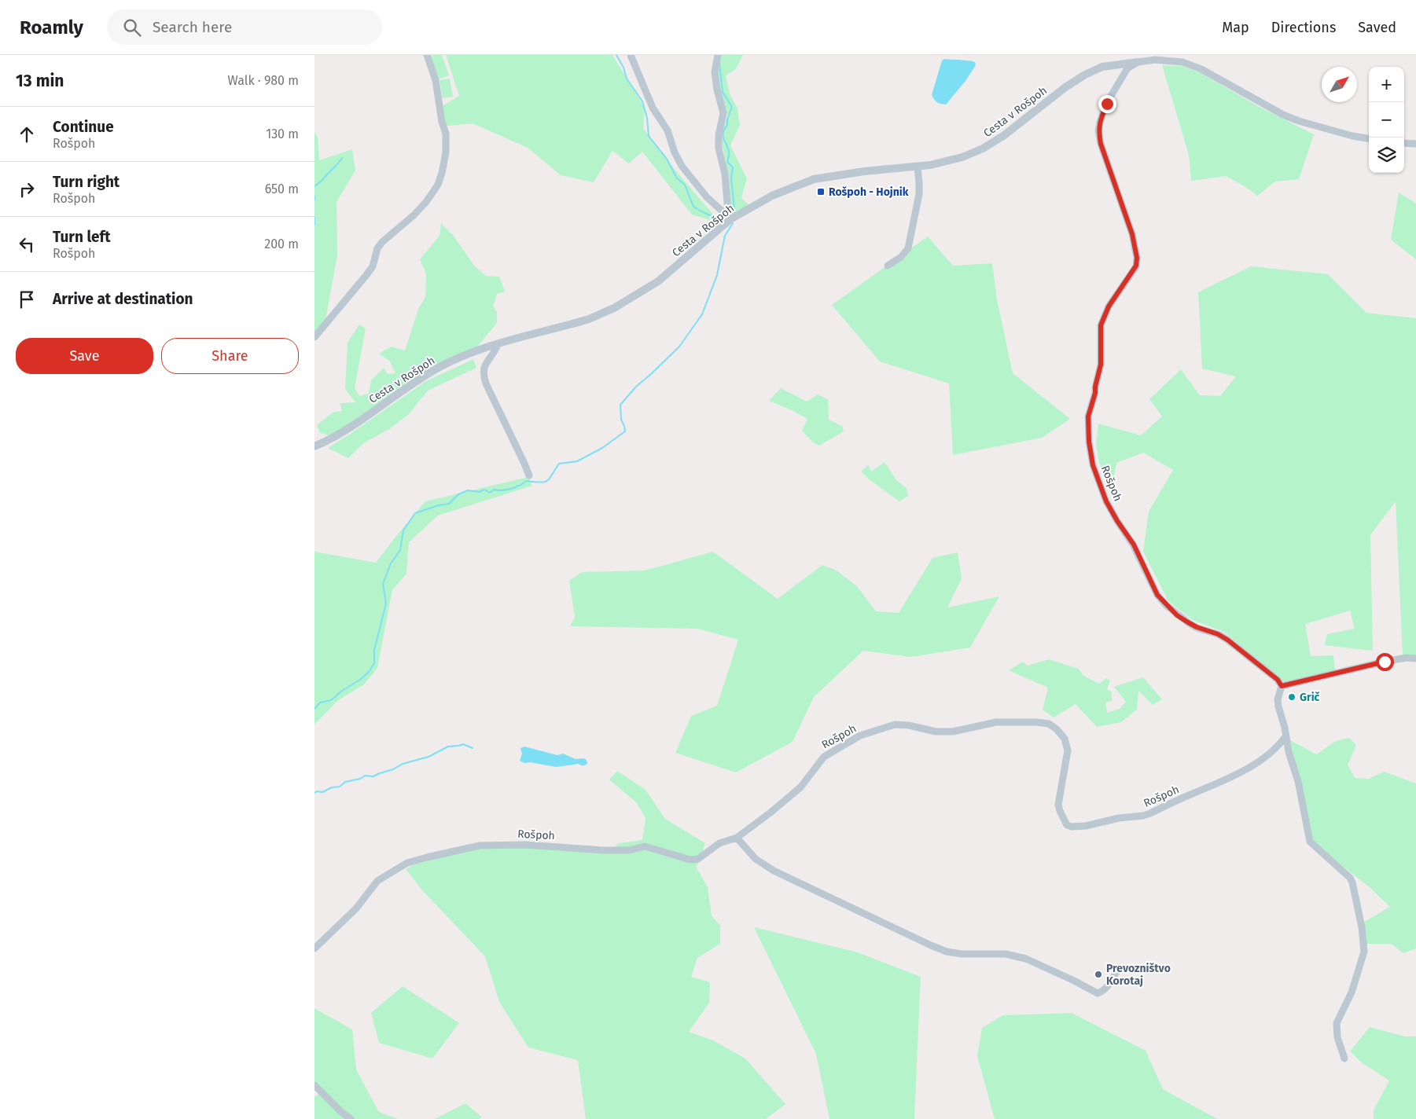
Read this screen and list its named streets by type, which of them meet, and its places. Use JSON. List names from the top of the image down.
{
  "streets": {
    "street": ["Cesta v Rošpoh", "Rošpoh"]
  },
  "crossings": [
    ["Cesta v Rošpoh", "Rošpoh"]
  ],
  "places": {
    "transit": ["Rošpoh - Hojnik"],
    "other": ["Grič", "Prevozništvo Korotaj"]
  },
  "north": "top right",
  "page": {
    "header": "Roamly",
    "search": "Search here",
    "nav": ["Map", "Directions", "Saved"],
    "heading": ["13 min", "Walk · 980 m"],
    "map_buttons": ["+", "−"],
    "list": [
      ["Continue", "Rošpoh", "130 m"],
      ["Turn right", "Rošpoh", "650 m"],
      ["Turn left", "Rošpoh", "200 m"],
      "Arrive at destination"
    ],
    "buttons": ["Save", "Share"]
  }
}
